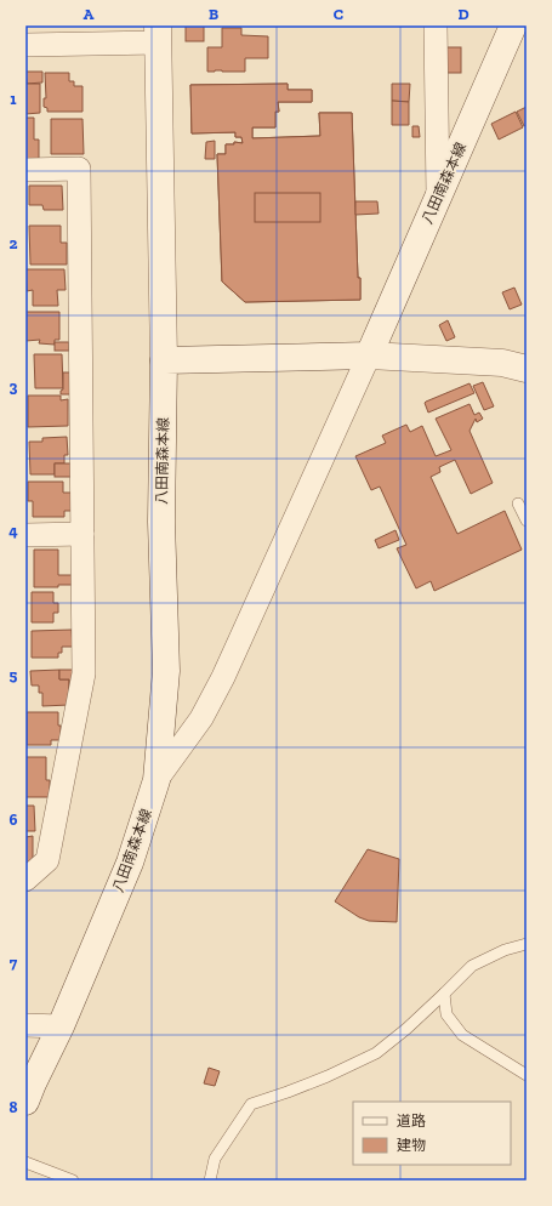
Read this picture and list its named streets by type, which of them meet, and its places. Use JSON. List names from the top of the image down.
{
  "streets": {
    "main road": ["八田南森本線"]
  },
  "legend": ["道路", "建物"],
  "grid": {
    "columns": [
      "A",
      "B",
      "C",
      "D"
    ],
    "rows": [
      "1",
      "2",
      "3",
      "4",
      "5",
      "6",
      "7",
      "8"
    ]
  }
}
